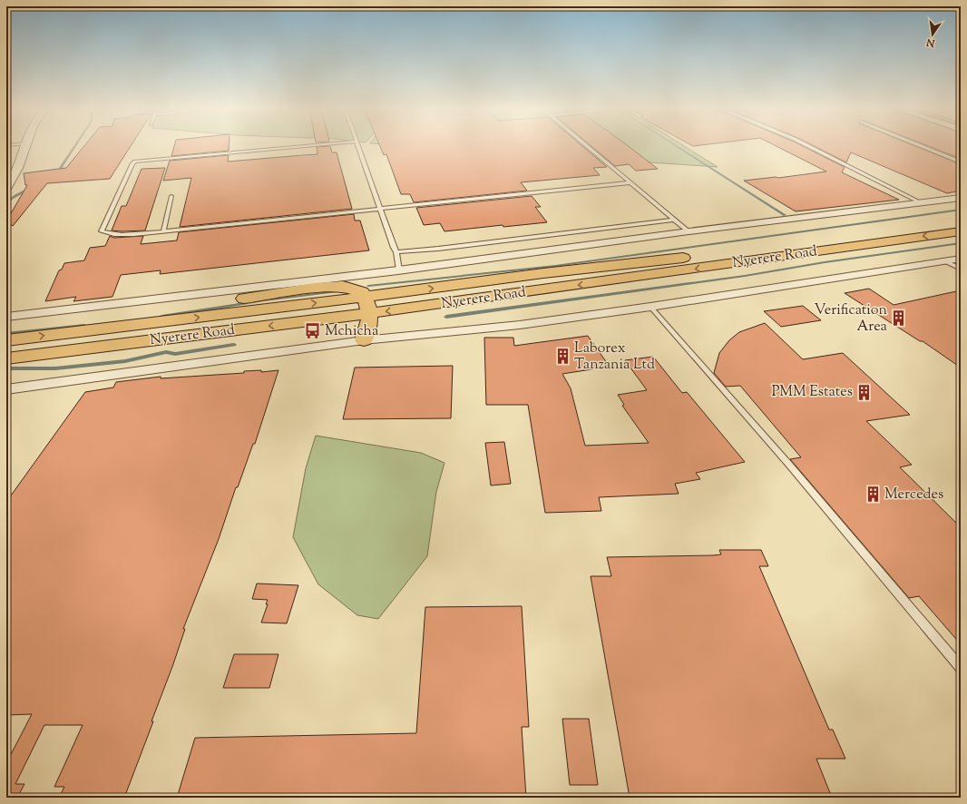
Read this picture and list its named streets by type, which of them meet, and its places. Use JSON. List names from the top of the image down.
{
  "streets": {
    "highway": ["Nyerere Road"]
  },
  "places": {
    "building": [
      "Verification Area",
      "Laborex Tanzania Ltd",
      "PMM Estates",
      "Mercedes"
    ],
    "bus stop": ["Mchicha"]
  },
  "north": "bottom"
}
